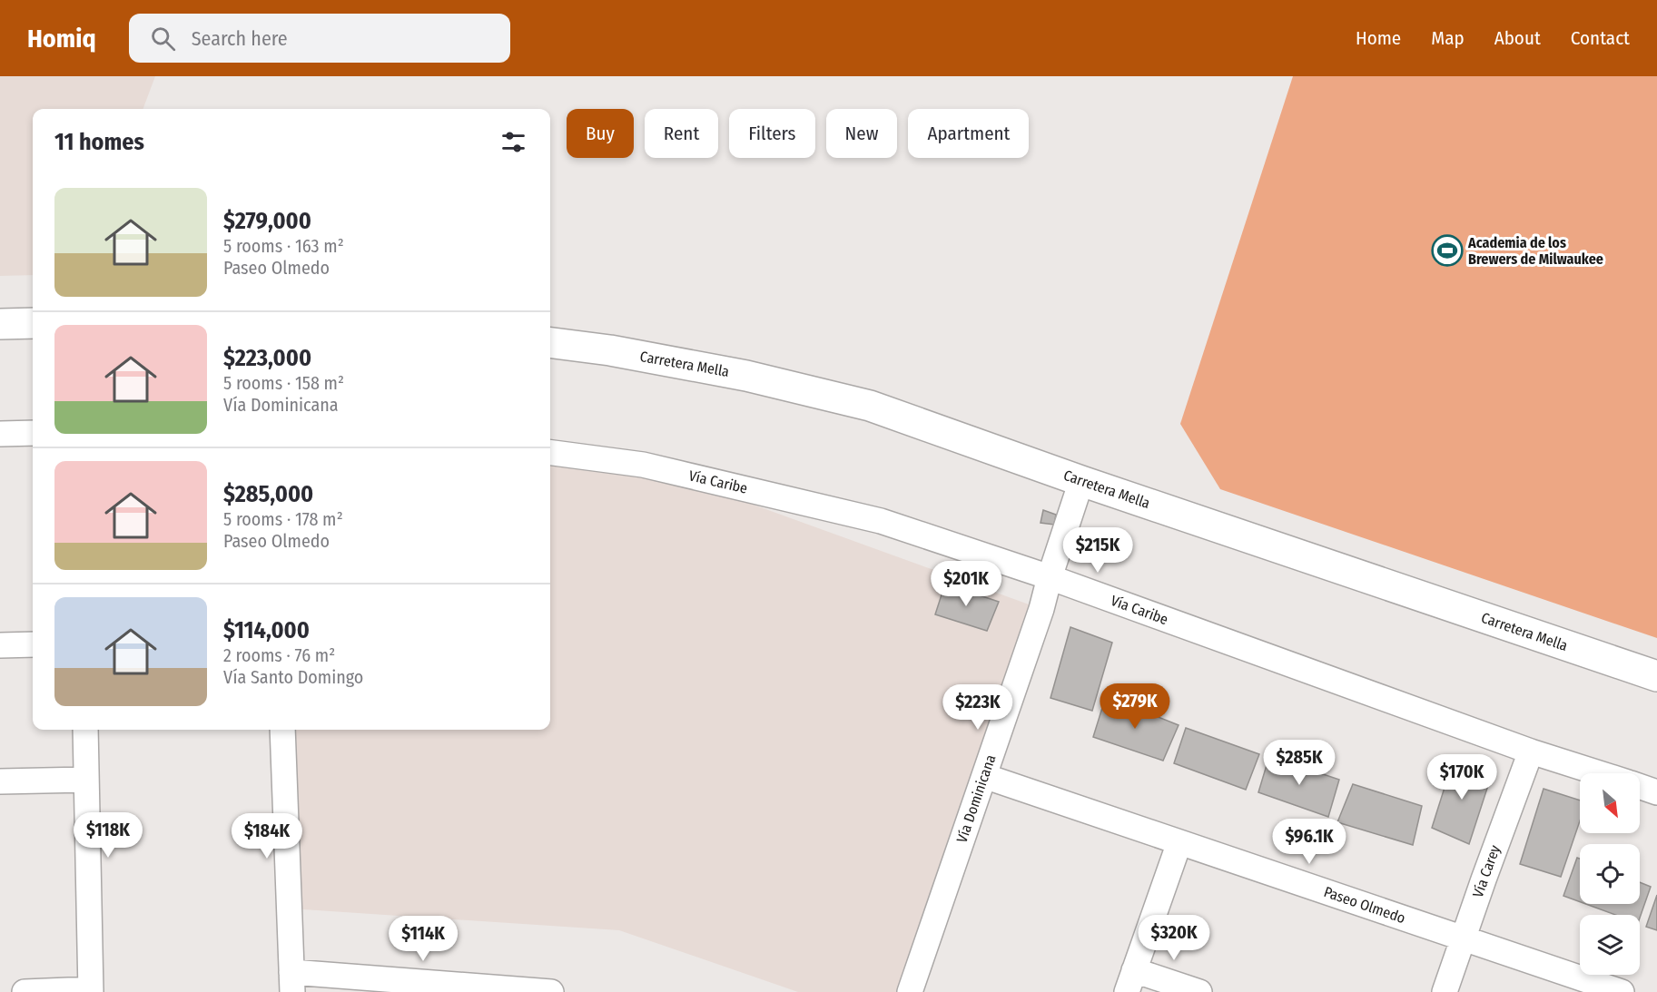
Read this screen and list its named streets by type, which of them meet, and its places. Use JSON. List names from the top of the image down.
{
  "streets": {
    "main road": ["Carretera Mella"],
    "street": [
      "Vía Caribe",
      "Vía Dominicana",
      "Vía Carey",
      "Paseo Olmedo"
    ]
  },
  "crossings": [
    ["Carretera Mella", "Vía Dominicana"],
    ["Vía Caribe", "Vía Dominicana"],
    ["Vía Caribe", "Vía Carey"],
    ["Vía Dominicana", "Paseo Olmedo"],
    ["Vía Carey", "Paseo Olmedo"]
  ],
  "places": {
    "sports": ["Academia de los Brewers de Milwaukee"]
  },
  "north": "bottom right",
  "page": {
    "header": "Homiq",
    "search": "Search here",
    "nav": [
      "Home",
      "Map",
      "About",
      "Contact"
    ],
    "chip": [
      "Buy",
      "Rent",
      "Filters",
      "New",
      "Apartment"
    ],
    "heading": "11 homes",
    "list": [
      {
        "name": "$279,000",
        "note": "5 rooms · 163 m² · Paseo Olmedo"
      },
      {
        "name": "$223,000",
        "note": "5 rooms · 158 m² · Vía Dominicana"
      },
      {
        "name": "$285,000",
        "note": "5 rooms · 178 m² · Paseo Olmedo"
      },
      {
        "name": "$114,000",
        "note": "2 rooms · 76 m² · Vía Santo Domingo"
      }
    ],
    "price": [
      "$215K",
      "$201K",
      "$279K",
      "$223K",
      "$285K",
      "$170K",
      "$118K",
      "$184K",
      "$96.1K",
      "$320K",
      "$114K"
    ]
  }
}
